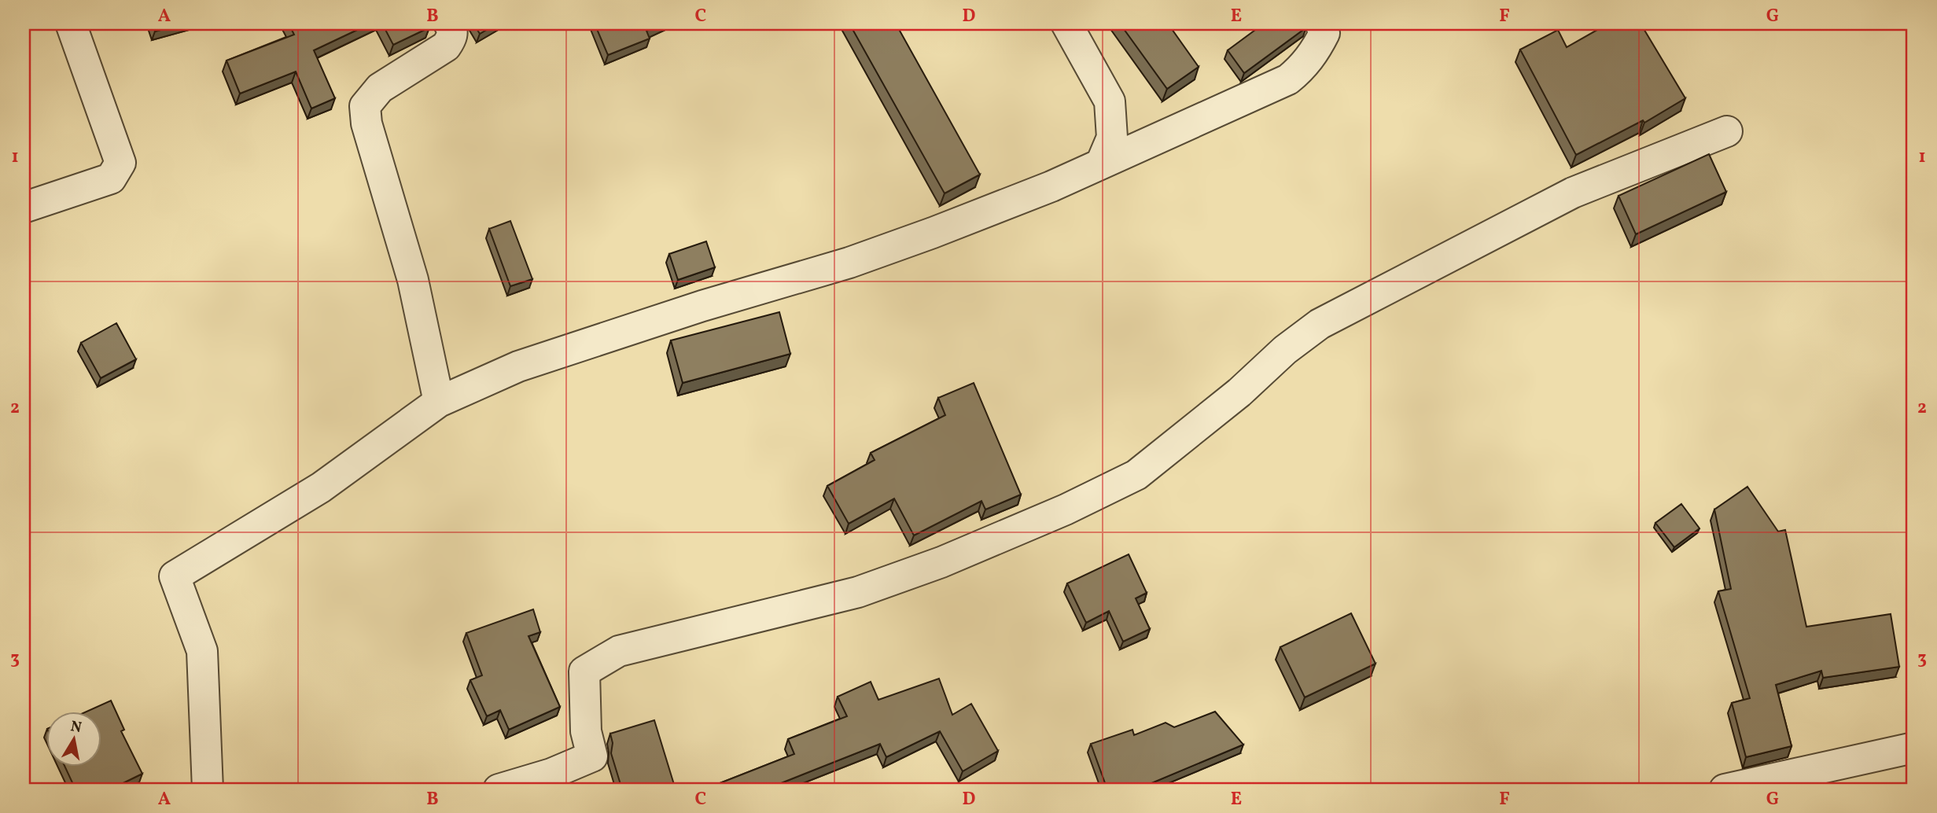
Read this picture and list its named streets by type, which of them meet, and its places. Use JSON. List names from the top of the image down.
{
  "north": "top",
  "grid": {
    "columns": [
      "A",
      "B",
      "C",
      "D",
      "E",
      "F",
      "G"
    ],
    "rows": ["1", "2", "3"]
  }
}
